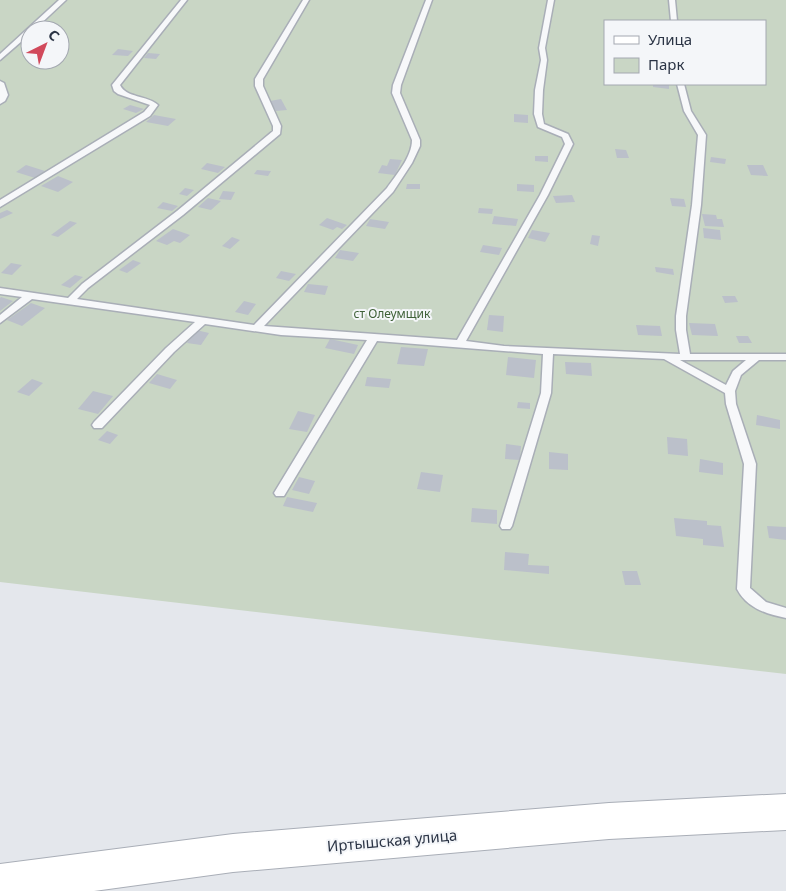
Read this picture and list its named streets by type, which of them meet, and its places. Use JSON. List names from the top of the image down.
{
  "streets": {
    "main road": ["Иртышская улица"]
  },
  "parks": ["ст Олеумщик"],
  "legend": ["Улица", "Парк"],
  "north": "top right"
}
